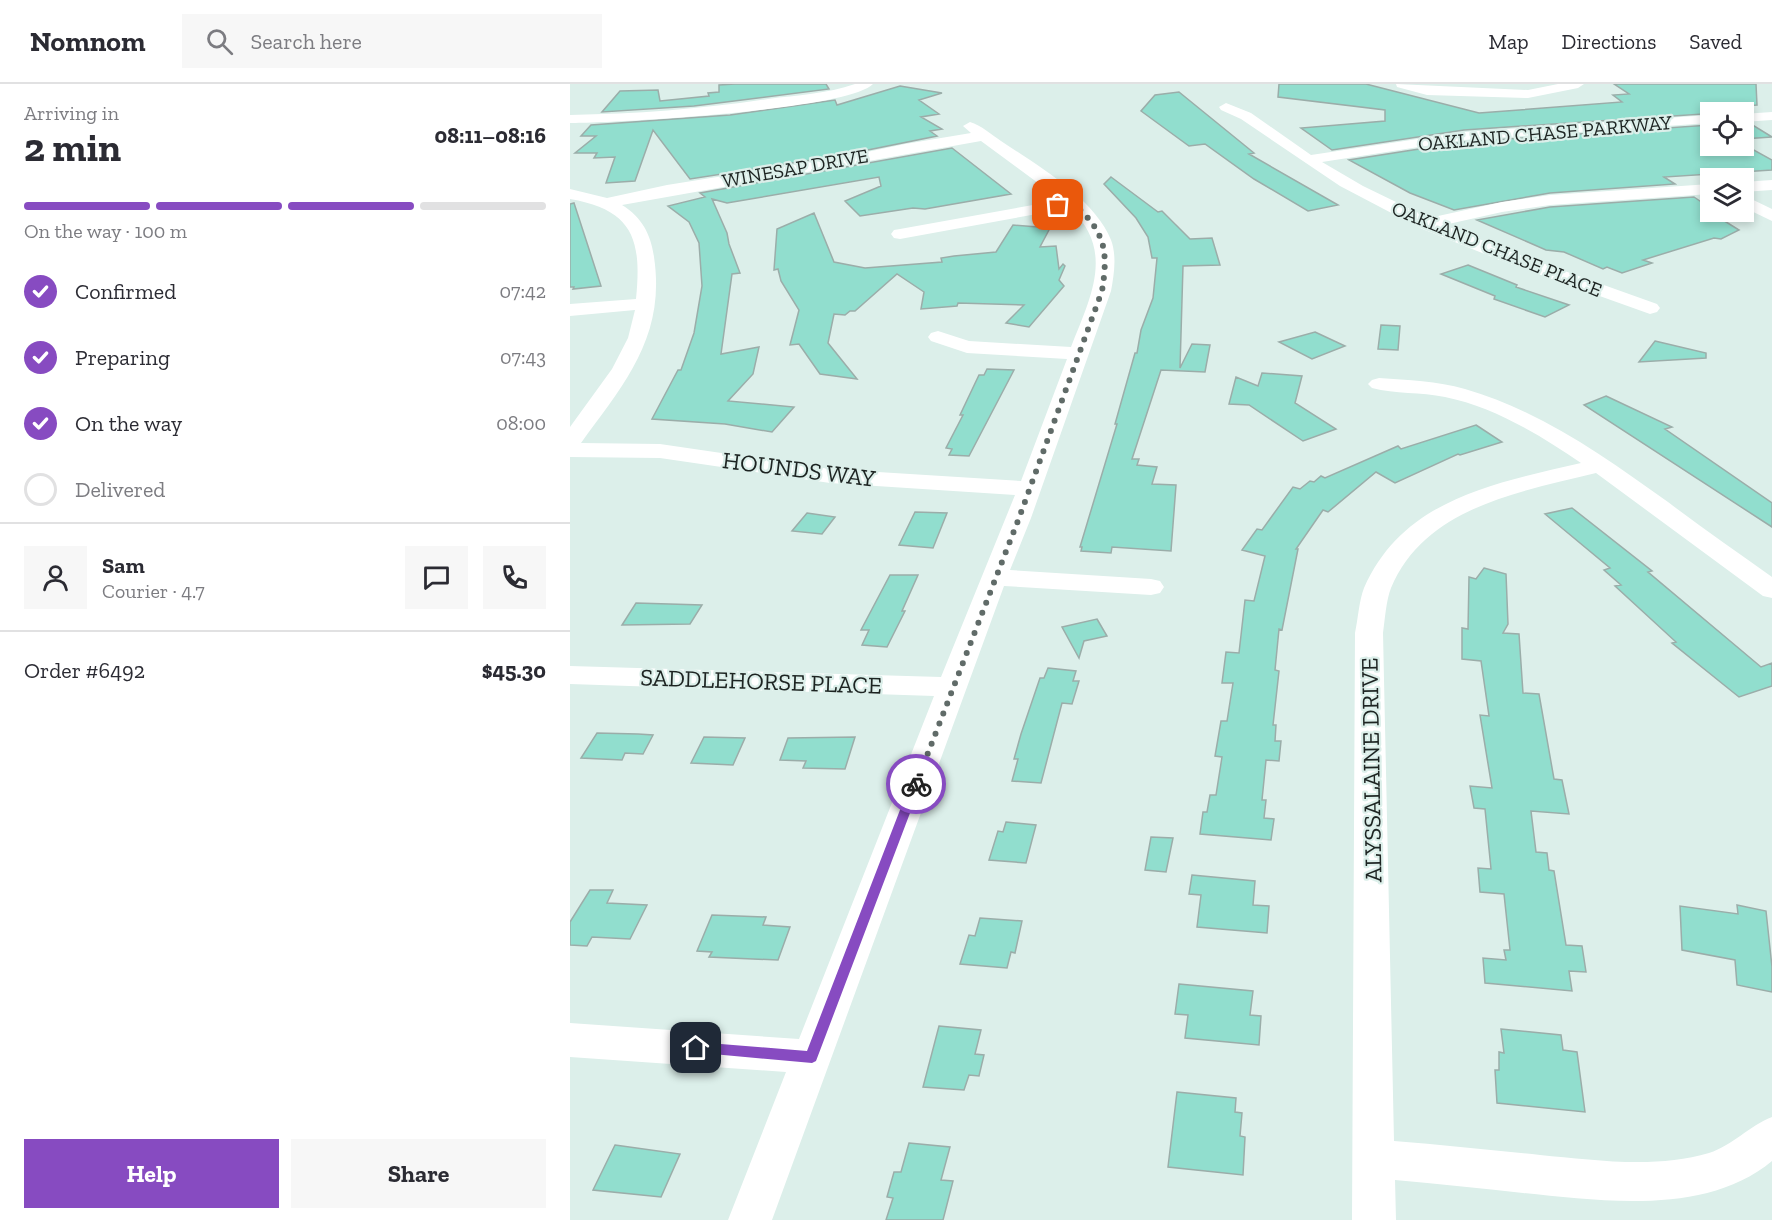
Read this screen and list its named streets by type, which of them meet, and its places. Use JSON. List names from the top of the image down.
{
  "streets": {
    "street": [
      "OAKLAND CHASE PARKWAY",
      "WINESAP DRIVE",
      "OAKLAND CHASE PLACE",
      "HOUNDS WAY",
      "SADDLEHORSE PLACE",
      "ALYSSALAINE DRIVE"
    ]
  },
  "crossings": [
    ["OAKLAND CHASE PARKWAY", "OAKLAND CHASE PLACE"]
  ],
  "page": {
    "header": "Nomnom",
    "search": "Search here",
    "nav": ["Map", "Directions", "Saved"],
    "heading": ["2 min", "Arriving in", "08:11–08:16"],
    "panel": [
      "Sam",
      "Courier · 4.7",
      "Order #6492",
      "$45.30"
    ],
    "bar": "On the way · 100 m",
    "list": [
      ["Confirmed", "07:42"],
      ["Preparing", "07:43"],
      ["On the way", "08:00"],
      "Delivered"
    ],
    "buttons": ["Help", "Share"]
  }
}
